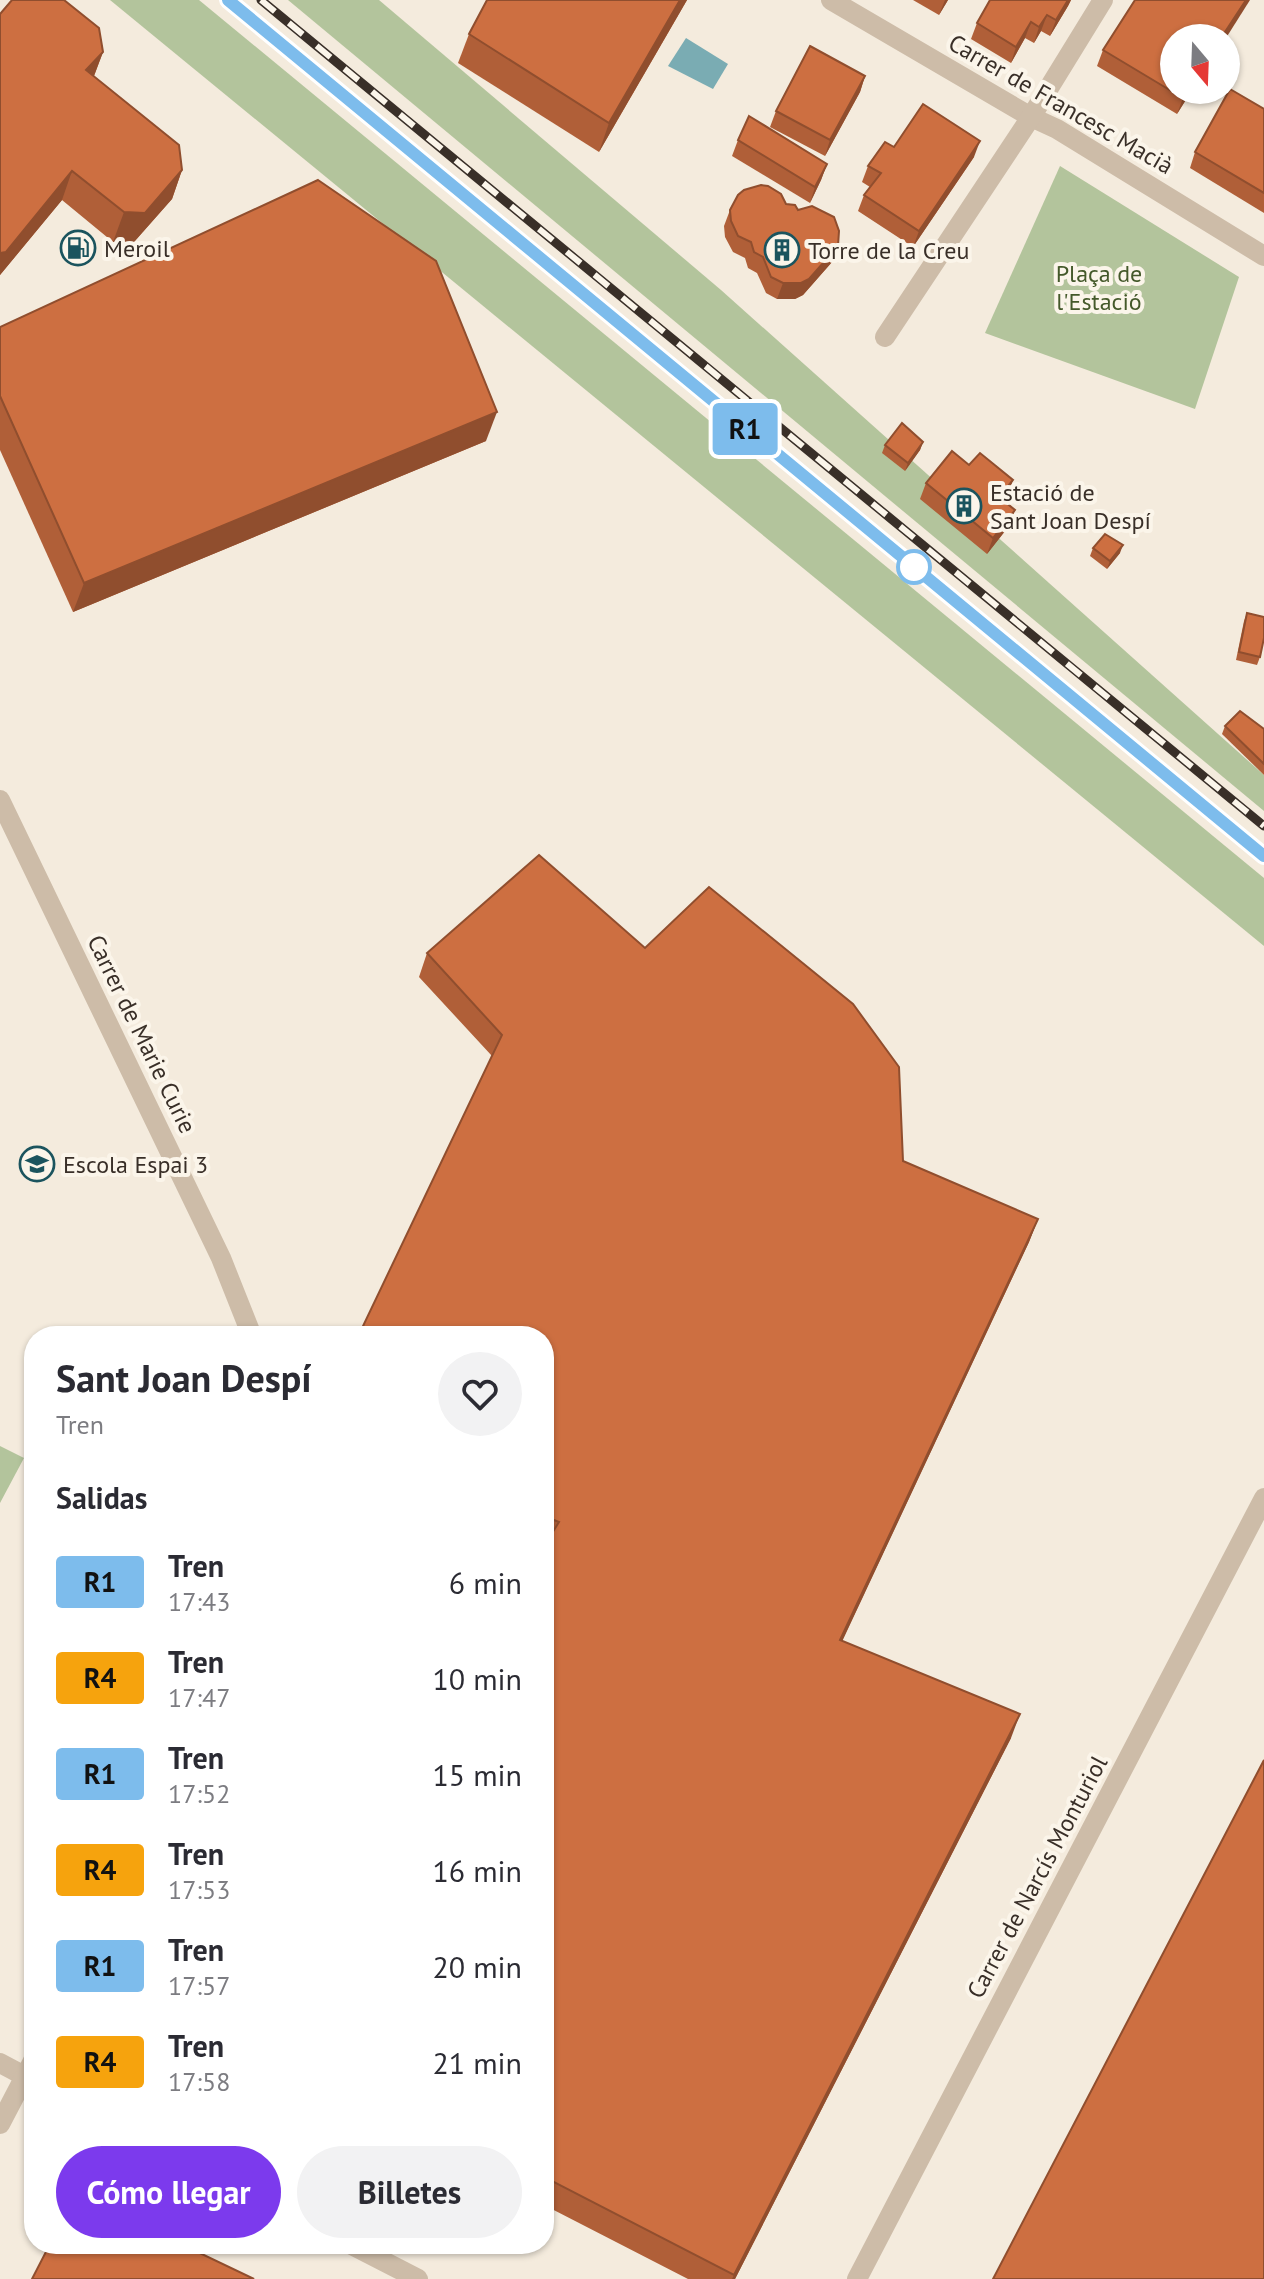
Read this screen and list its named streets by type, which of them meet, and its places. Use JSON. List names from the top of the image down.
{
  "streets": {
    "street": ["Carrer de Francesc Macià", "Carrer de Marie Curie", "Carrer de Narcís Monturiol"]
  },
  "parks": ["Plaça de l'Estació"],
  "places": {
    "fuel station": ["Meroil"],
    "building": ["Torre de la Creu", "Estació de Sant Joan Despí"],
    "school or university": ["Escola Espai 3"]
  },
  "north": "bottom",
  "page": {
    "on_map": "R1",
    "heading": [
      ["Sant Joan Despí", "Tren"],
      "Salidas"
    ],
    "list": [
      {
        "mark": "R1",
        "name": "Tren",
        "note": "17:43",
        "value": "6 min"
      },
      {
        "mark": "R4",
        "name": "Tren",
        "note": "17:47",
        "value": "10 min"
      },
      {
        "mark": "R1",
        "name": "Tren",
        "note": "17:52",
        "value": "15 min"
      },
      {
        "mark": "R4",
        "name": "Tren",
        "note": "17:53",
        "value": "16 min"
      },
      {
        "mark": "R1",
        "name": "Tren",
        "note": "17:57",
        "value": "20 min"
      },
      {
        "mark": "R4",
        "name": "Tren",
        "note": "17:58",
        "value": "21 min"
      }
    ],
    "buttons": ["Cómo llegar", "Billetes"]
  }
}
